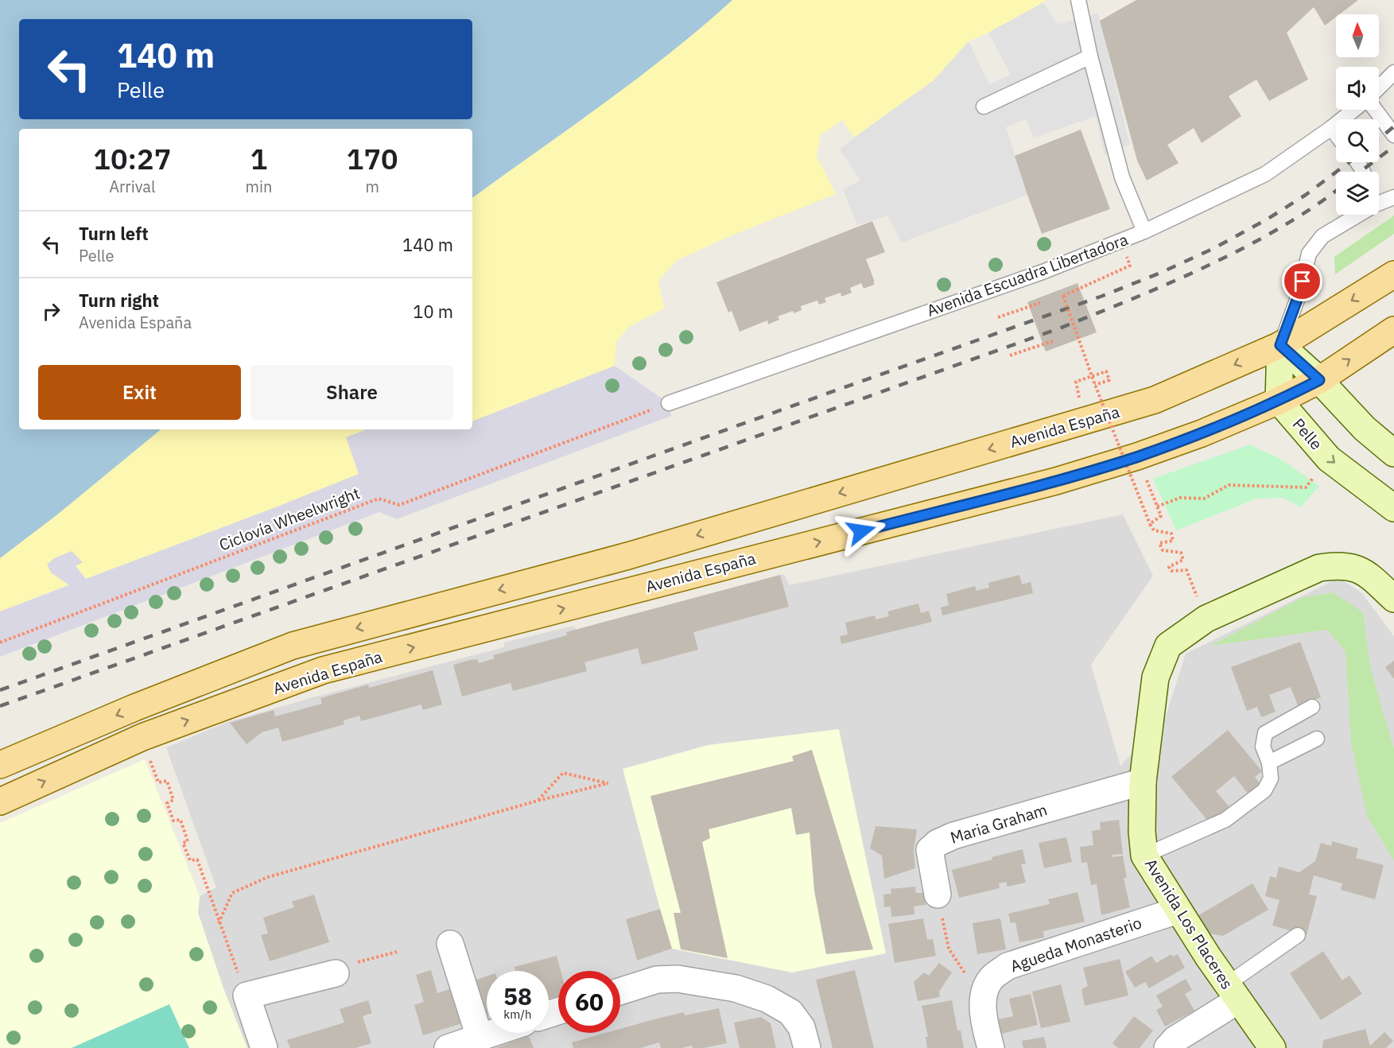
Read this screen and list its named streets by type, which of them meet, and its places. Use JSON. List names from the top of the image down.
{
  "streets": {
    "main road": ["Avenida España", "Pelle", "Avenida Los Placeres"],
    "street": ["Maria Graham", "Agueda Monasterio"],
    "lane": ["Avenida Escuadra Libertadora"],
    "path": ["Ciclovía Wheelwright"]
  },
  "crossings": [
    ["Avenida Escuadra Libertadora", "Ciclovía Wheelwright"],
    ["Avenida España", "Pelle"],
    ["Maria Graham", "Avenida Los Placeres"],
    ["Avenida Los Placeres", "Agueda Monasterio"]
  ],
  "north": "top",
  "page": {
    "turn": ["140 m", "Pelle"],
    "eta": [
      "10:27",
      "Arrival",
      "1",
      "min",
      "170",
      "m"
    ],
    "list": [
      {
        "name": "Turn left",
        "note": "Pelle",
        "value": "140 m"
      },
      {
        "name": "Turn right",
        "note": "Avenida España",
        "value": "10 m"
      }
    ],
    "buttons": ["Exit", "Share"],
    "speed": "58 km/h",
    "limit": "60"
  }
}
